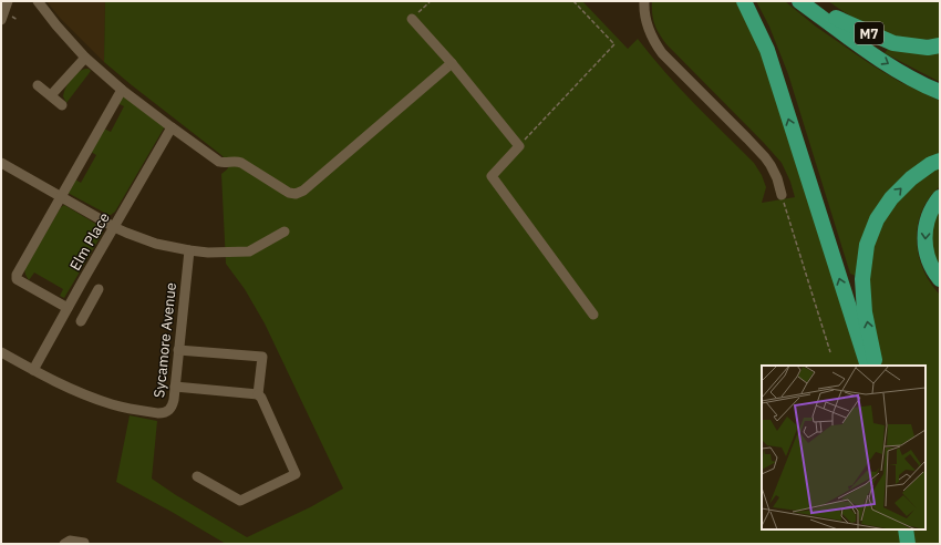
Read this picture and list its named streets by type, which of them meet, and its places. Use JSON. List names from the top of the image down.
{
  "streets": {
    "highway": ["M7"],
    "street": ["Elm Place", "Sycamore Avenue"]
  },
  "crossings": [
    ["Elm Place", "Sycamore Avenue"]
  ]
}
